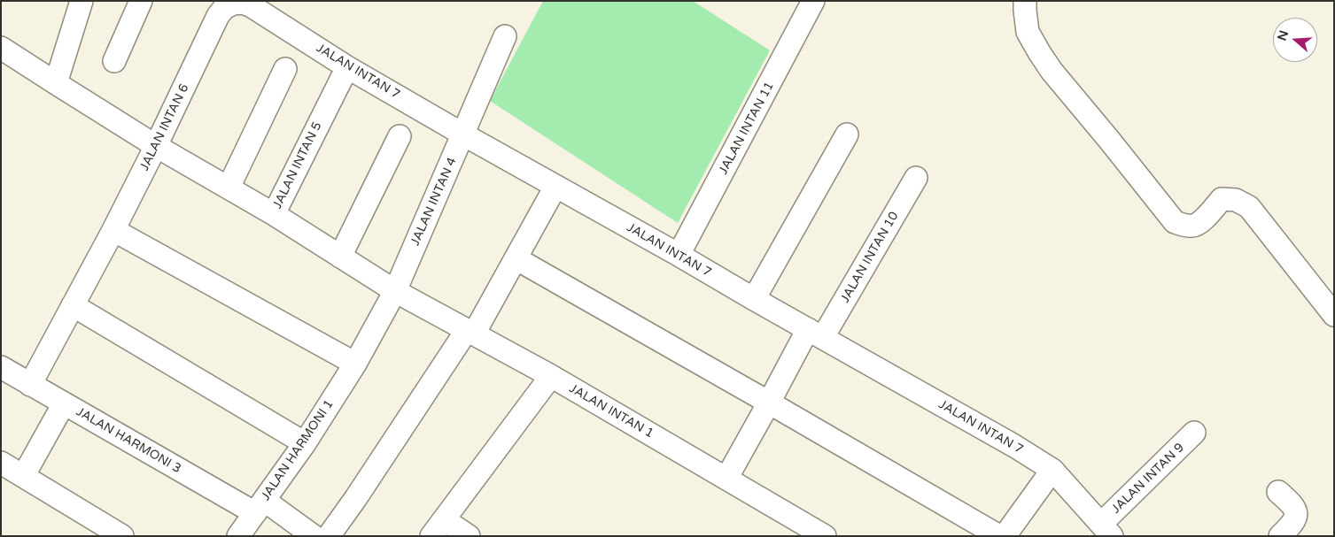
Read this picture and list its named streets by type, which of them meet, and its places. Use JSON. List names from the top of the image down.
{
  "streets": {
    "street": [
      "JALAN INTAN 7",
      "JALAN INTAN 6",
      "JALAN INTAN 11",
      "JALAN INTAN 5",
      "JALAN INTAN 4",
      "JALAN INTAN 10",
      "JALAN INTAN 1",
      "JALAN HARMONI 3",
      "JALAN HARMONI 1",
      "JALAN INTAN 9"
    ]
  },
  "crossings": [
    ["JALAN INTAN 7", "JALAN INTAN 6"],
    ["JALAN INTAN 7", "JALAN INTAN 11"],
    ["JALAN INTAN 7", "JALAN INTAN 5"],
    ["JALAN INTAN 7", "JALAN INTAN 4"],
    ["JALAN INTAN 7", "JALAN INTAN 10"],
    ["JALAN INTAN 7", "JALAN INTAN 9"],
    ["JALAN INTAN 6", "JALAN INTAN 5"],
    ["JALAN INTAN 6", "JALAN HARMONI 3"],
    ["JALAN INTAN 5", "JALAN INTAN 1"],
    ["JALAN INTAN 4", "JALAN INTAN 1"],
    ["JALAN INTAN 4", "JALAN HARMONI 1"],
    ["JALAN INTAN 10", "JALAN INTAN 1"],
    ["JALAN HARMONI 3", "JALAN HARMONI 1"]
  ],
  "north": "left"
}
